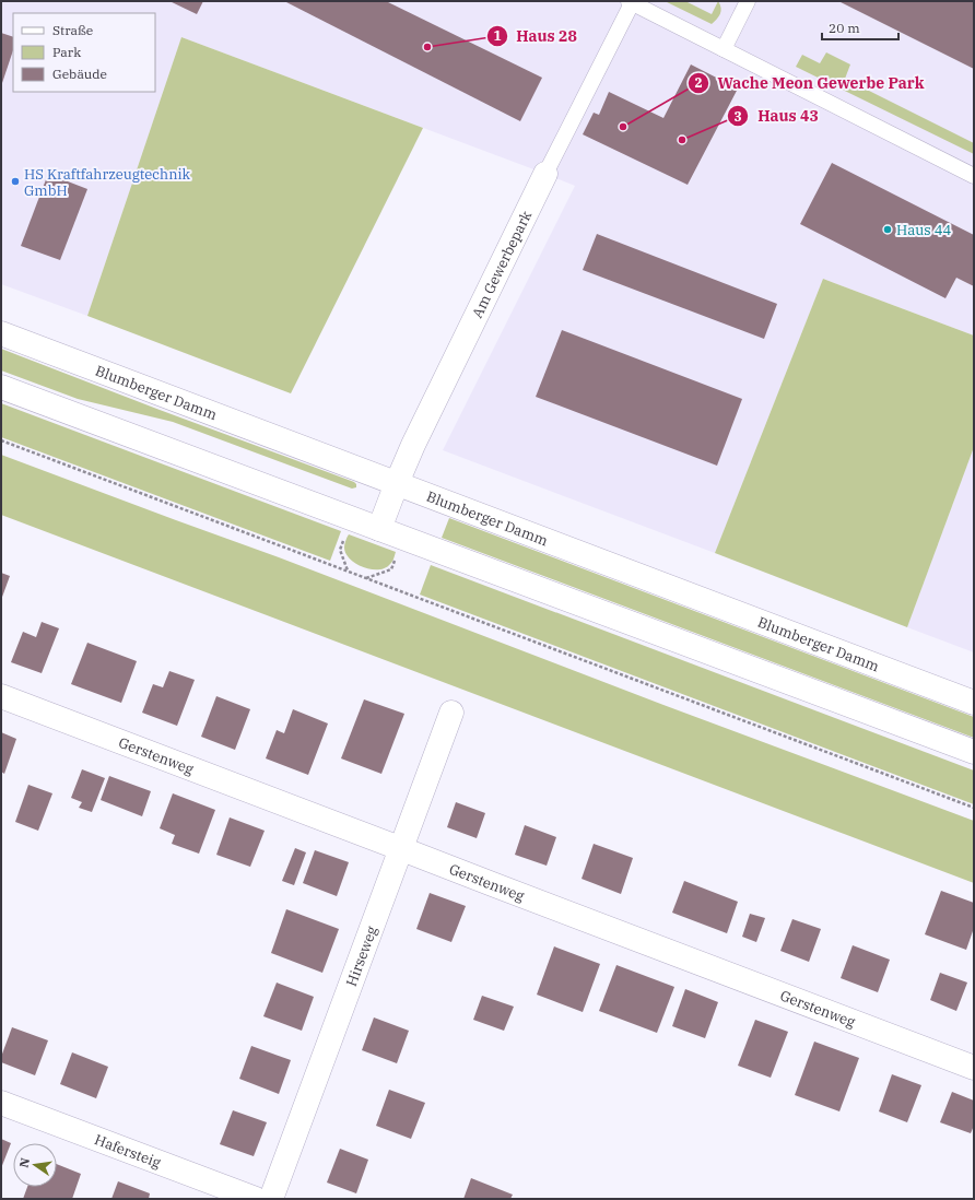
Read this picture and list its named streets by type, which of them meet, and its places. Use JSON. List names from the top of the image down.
{
  "streets": {
    "street": [
      "Am Gewerbepark",
      "Blumberger Damm",
      "Gerstenweg",
      "Hirseweg",
      "Hafersteig"
    ]
  },
  "crossings": [
    ["Am Gewerbepark", "Blumberger Damm"],
    ["Gerstenweg", "Hirseweg"]
  ],
  "places": [
    "Haus 28",
    "Wache Meon Gewerbe Park",
    "Haus 43",
    "HS Kraftfahrzeugtechnik GmbH",
    "Haus 44"
  ],
  "legend": ["Straße", "Park", "Gebäude"],
  "scale_bar": "20 m",
  "north": "left"
}
